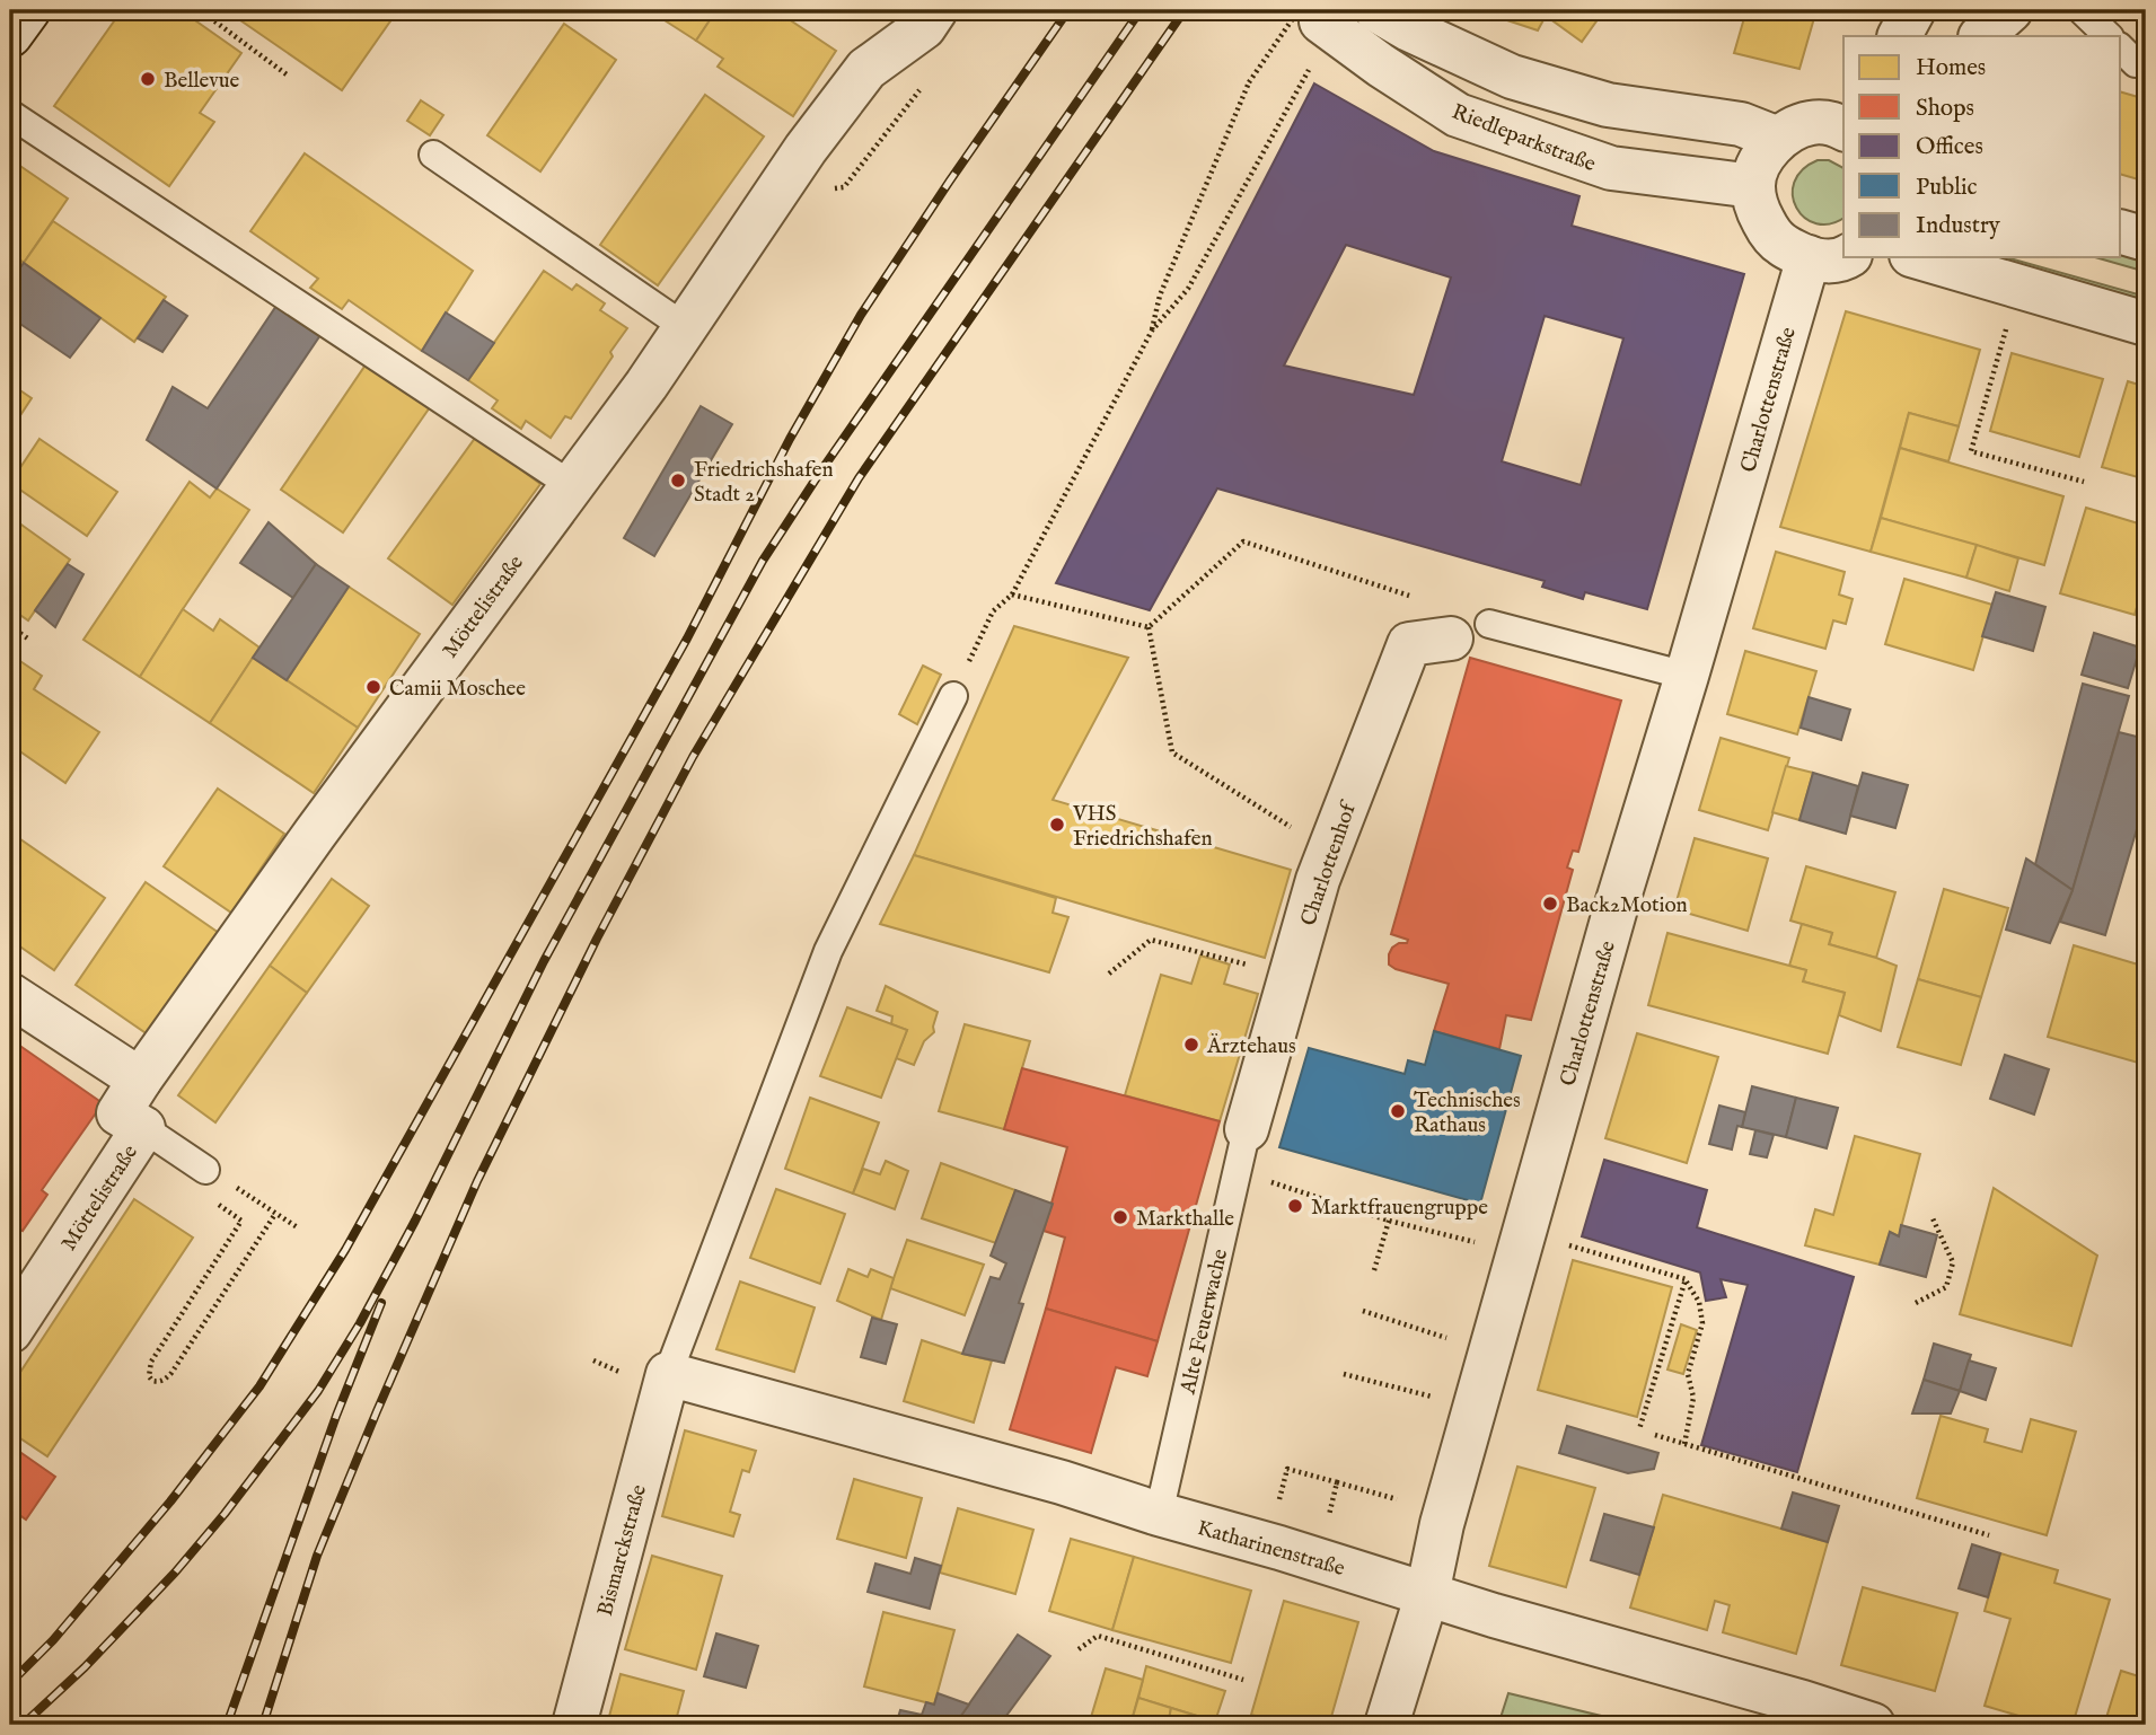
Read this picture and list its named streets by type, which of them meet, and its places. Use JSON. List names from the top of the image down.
{
  "streets": {
    "street": [
      "Riedleparkstraße",
      "Charlottenstraße",
      "Möttelistraße",
      "Charlottenhof",
      "Katharinenstraße",
      "Bismarckstraße"
    ],
    "lane": ["Alte Feuerwache"]
  },
  "crossings": [
    ["Charlottenstraße", "Charlottenhof"],
    ["Charlottenstraße", "Katharinenstraße"],
    ["Charlottenhof", "Alte Feuerwache"],
    ["Alte Feuerwache", "Katharinenstraße"],
    ["Katharinenstraße", "Bismarckstraße"]
  ],
  "places": [
    "Bellevue",
    "Friedrichshafen Stadt 2",
    "Camii Moschee",
    "VHS Friedrichshafen",
    "Back2Motion",
    "Ärztehaus",
    "Technisches Rathaus",
    "Marktfrauengruppe",
    "Markthalle"
  ],
  "legend": [
    "Homes",
    "Shops",
    "Offices",
    "Public",
    "Industry"
  ]
}
